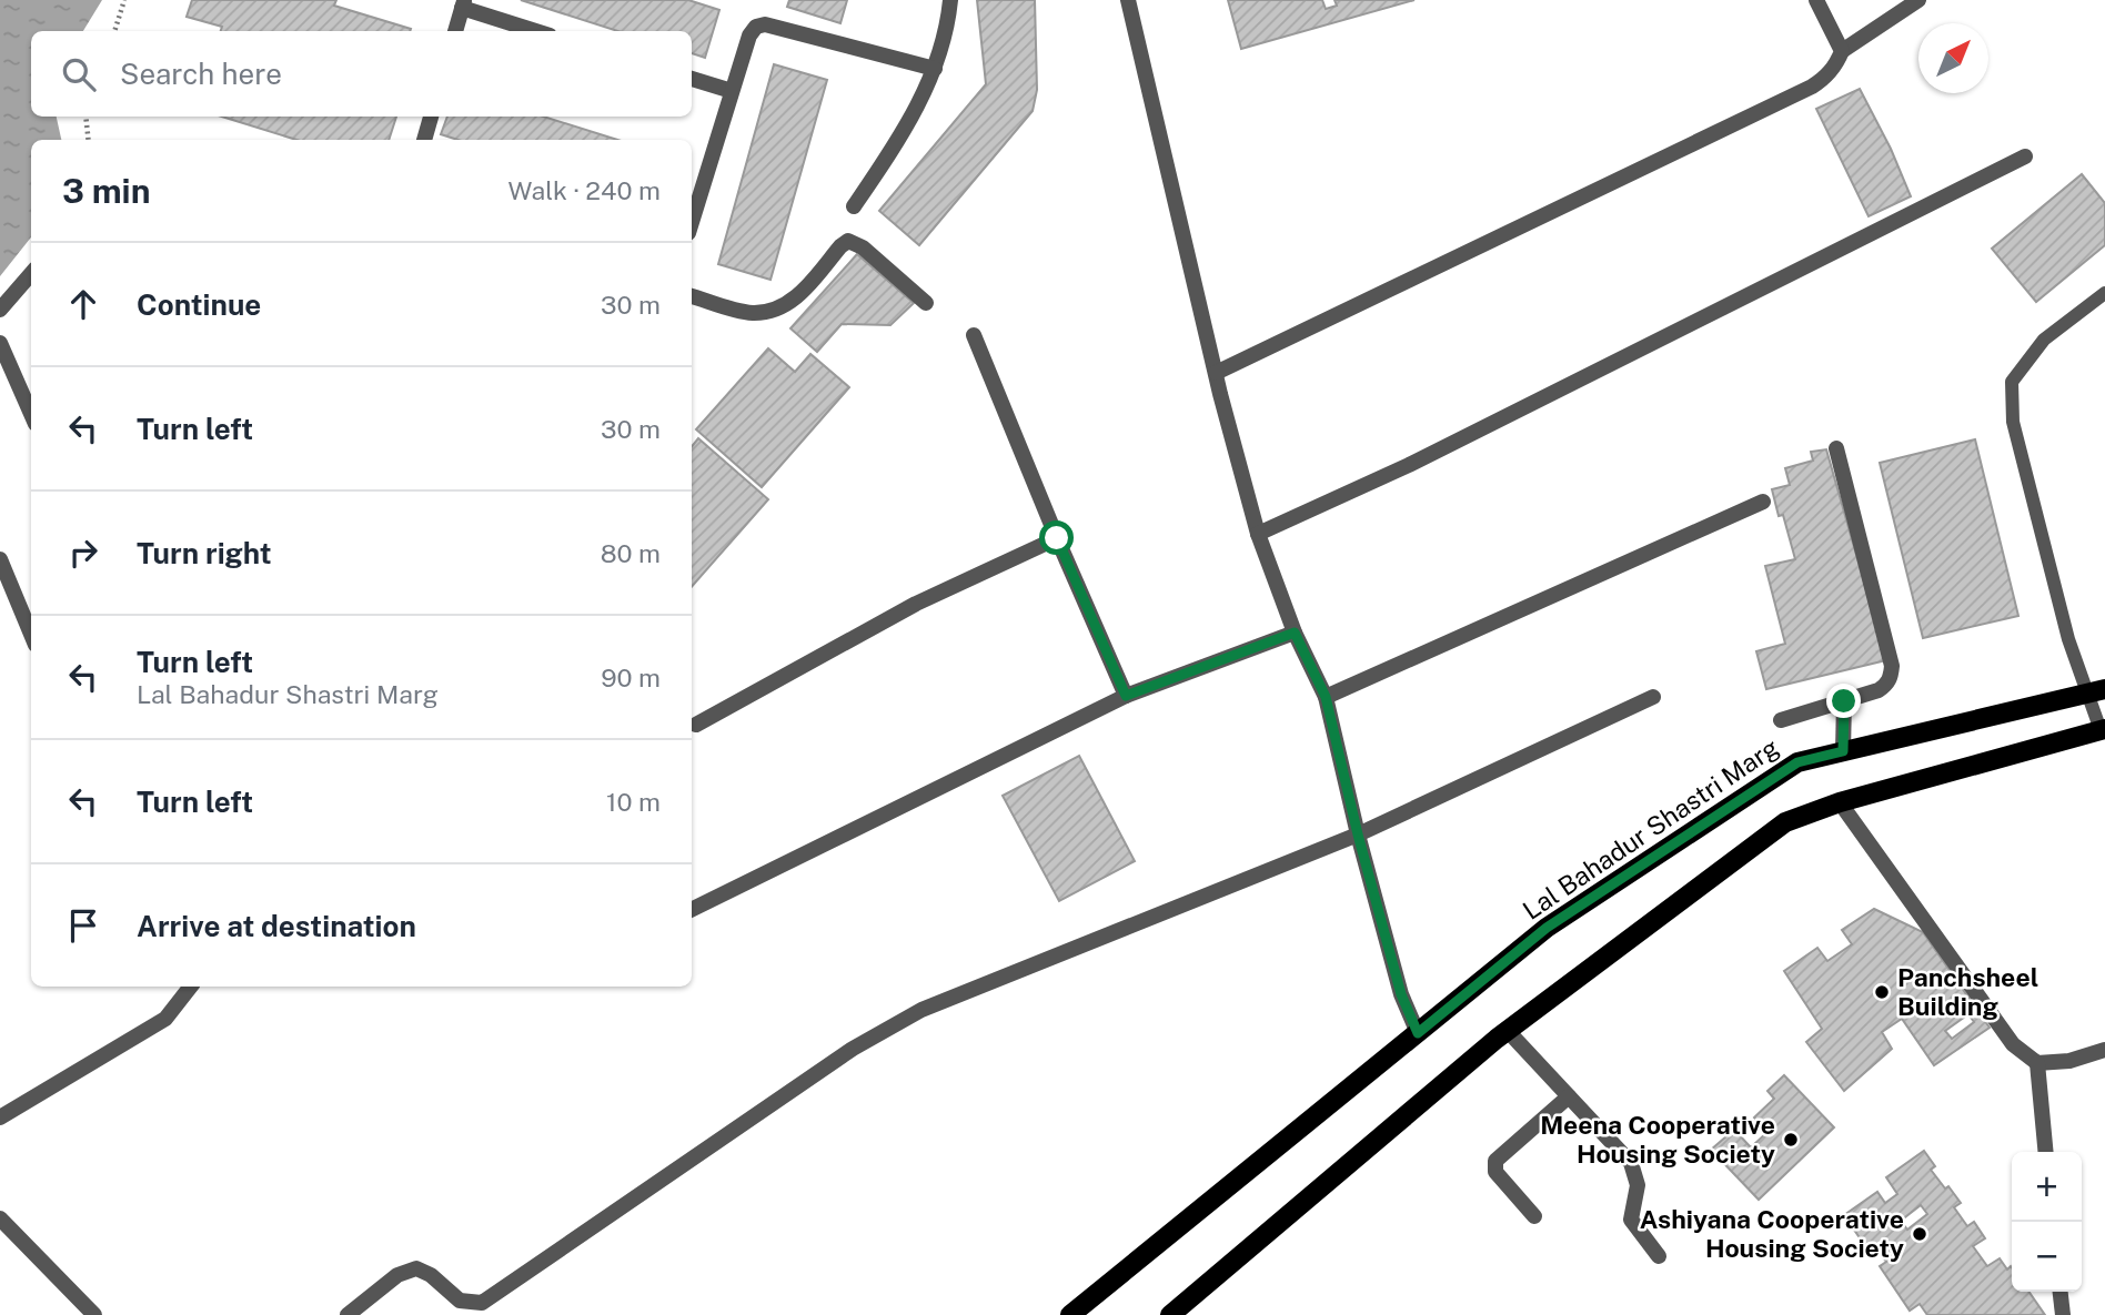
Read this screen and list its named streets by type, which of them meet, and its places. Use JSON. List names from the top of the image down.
{
  "streets": {
    "main road": ["Lal Bahadur Shastri Marg"]
  },
  "places": ["Panchsheel Building", "Meena Cooperative Housing Society", "Ashiyana Cooperative Housing Society"],
  "north": "top right",
  "page": {
    "search": "Search here",
    "heading": ["3 min", "Walk · 240 m"],
    "list": [
      ["Continue", "30 m"],
      ["Turn left", "30 m"],
      ["Turn right", "80 m"],
      ["Turn left", "Lal Bahadur Shastri Marg", "90 m"],
      ["Turn left", "10 m"],
      "Arrive at destination"
    ],
    "map_buttons": ["+", "−"]
  }
}
